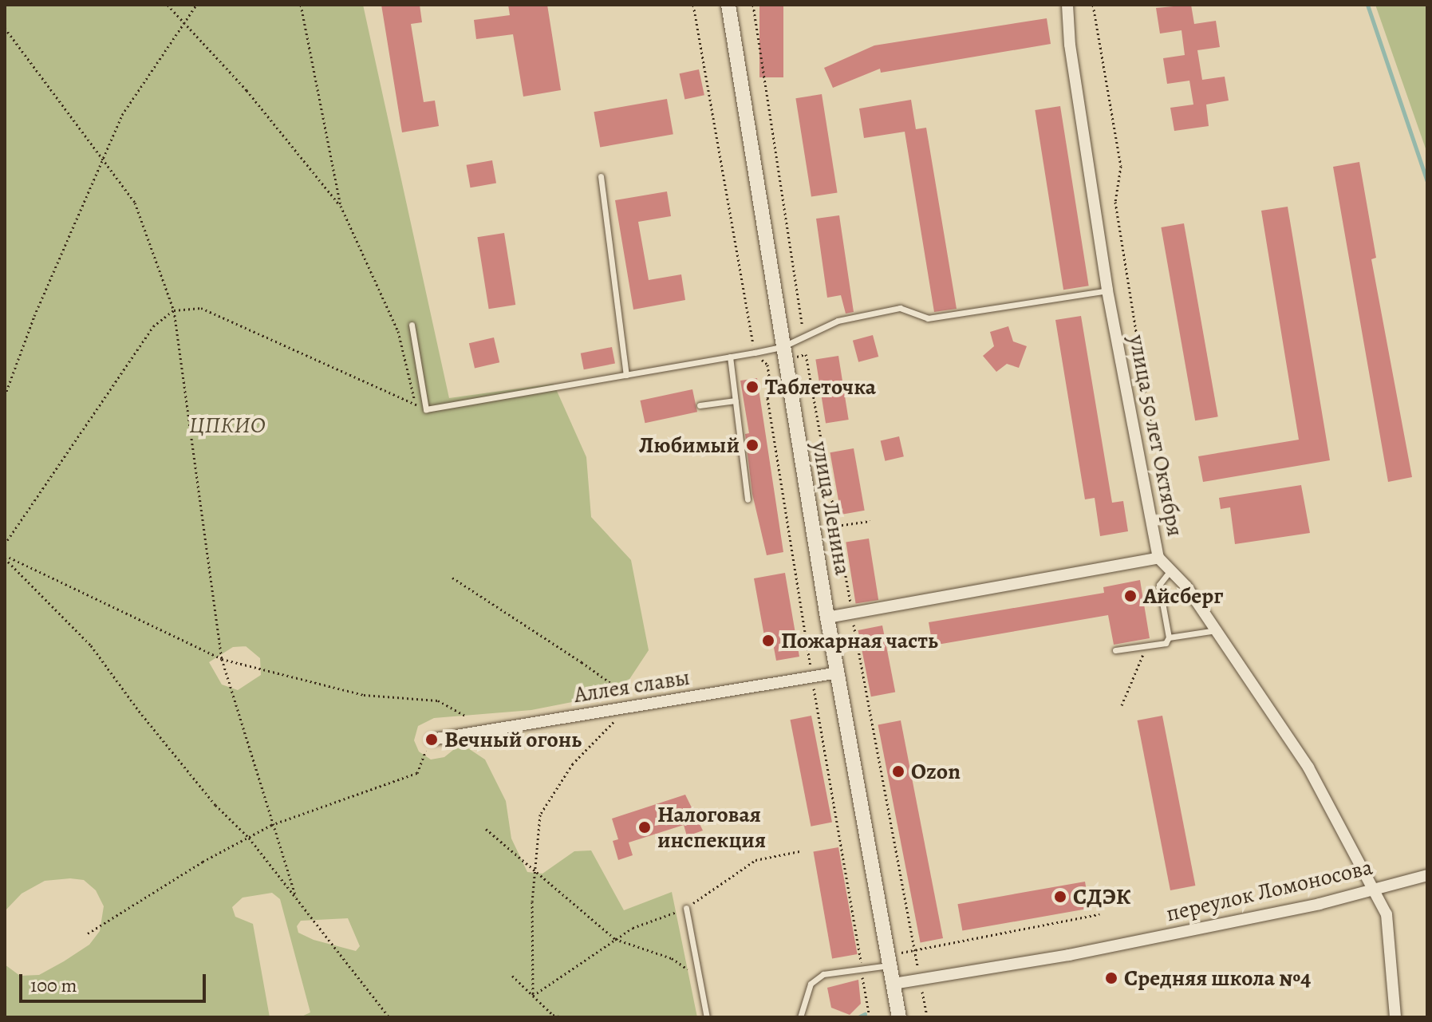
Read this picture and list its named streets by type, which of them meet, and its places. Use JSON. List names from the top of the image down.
{
  "streets": {
    "street": [
      "улица 50 лет Октября",
      "улица Ленина",
      "Аллея славы",
      "переулок Ломоносова"
    ]
  },
  "crossings": [
    ["улица 50 лет Октября", "переулок Ломоносова"],
    ["улица Ленина", "Аллея славы"],
    ["улица Ленина", "переулок Ломоносова"]
  ],
  "parks": ["ЦПКИО"],
  "places": [
    "Таблеточка",
    "Любимый",
    "Айсберг",
    "Пожарная часть",
    "Вечный огонь",
    "Ozon",
    "Налоговая инспекция",
    "СДЭК",
    "Средняя школа №4"
  ],
  "scale_bar": "100 m"
}
